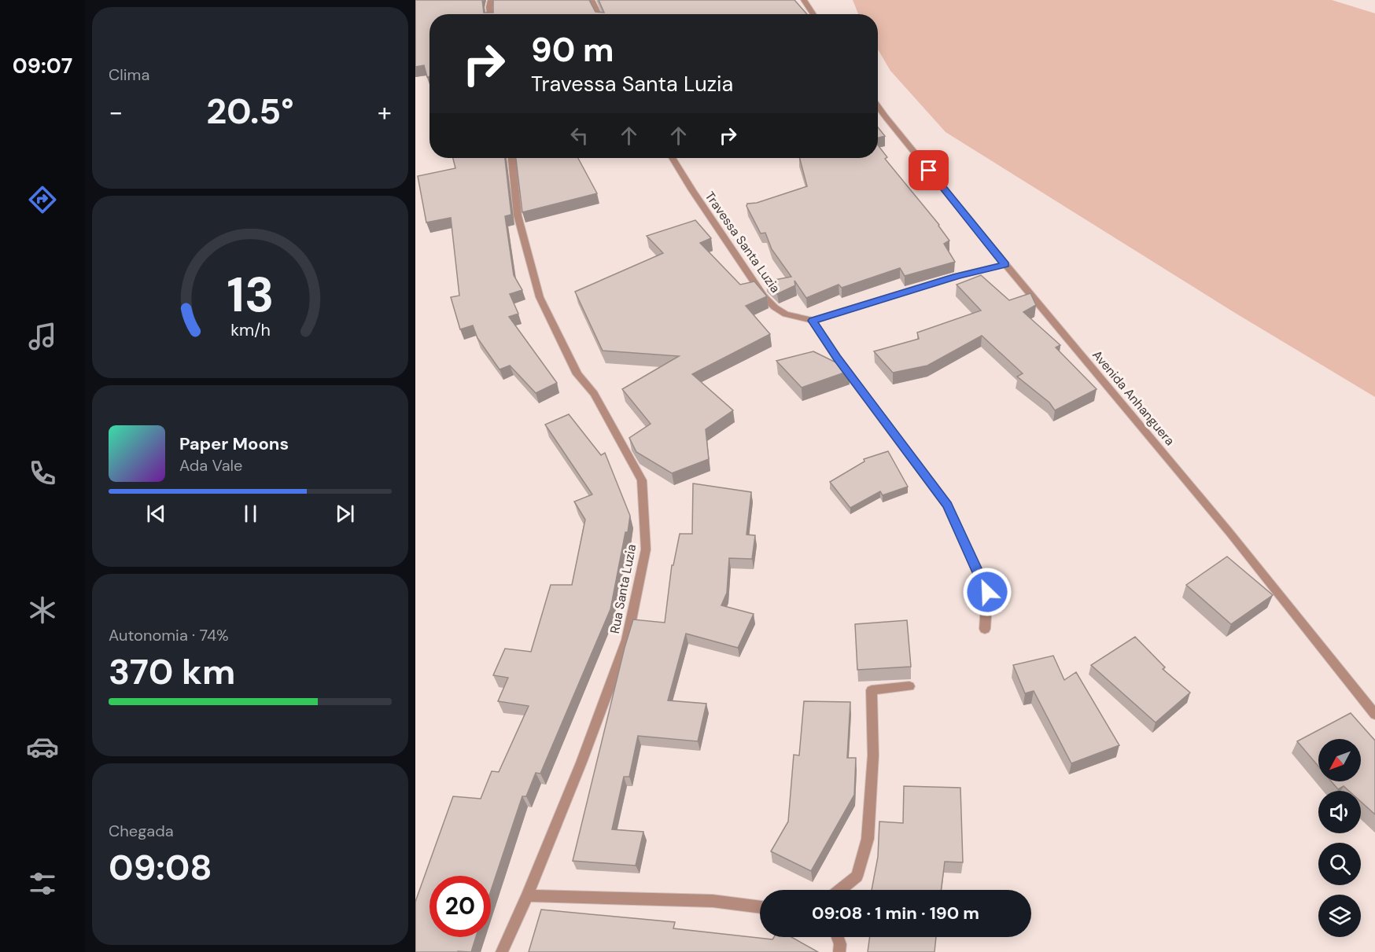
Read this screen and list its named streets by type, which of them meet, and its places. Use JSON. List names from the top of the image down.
{
  "streets": {
    "street": ["Travessa Santa Luzia", "Avenida Anhanguera", "Rua Santa Luzia"]
  },
  "crossings": [
    ["Travessa Santa Luzia", "Avenida Anhanguera"]
  ],
  "north": "bottom left",
  "page": {
    "tabs": "09:07",
    "tile": [
      "Clima",
      ["Autonomia · 74%", "370 km"],
      ["Chegada", "09:08"]
    ],
    "turn": ["90 m", "Travessa Santa Luzia"],
    "heat": ["−", "20.5°", "+"],
    "song": ["Paper Moons", "Ada Vale"],
    "limit": "20",
    "trip": "09:08 · 1 min · 190 m",
    "gauge": ["13", "km/h"]
  }
}
